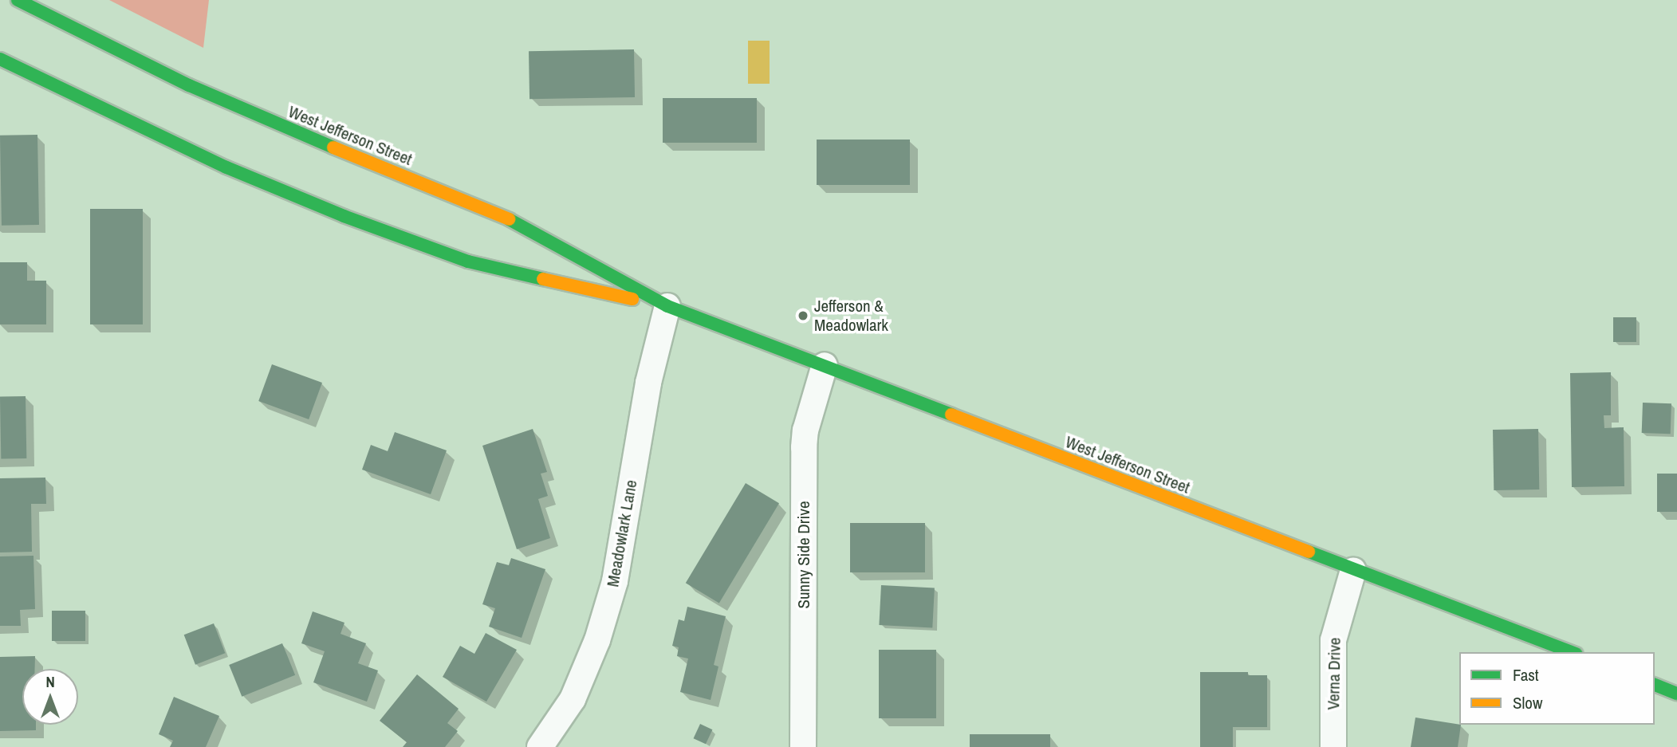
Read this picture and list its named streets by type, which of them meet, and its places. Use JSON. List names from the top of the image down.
{
  "streets": {
    "main road": ["West Jefferson Street"],
    "street": ["Meadowlark Lane", "Sunny Side Drive", "Verna Drive"]
  },
  "crossings": [
    ["West Jefferson Street", "Meadowlark Lane"],
    ["West Jefferson Street", "Sunny Side Drive"],
    ["West Jefferson Street", "Verna Drive"]
  ],
  "places": ["Jefferson & Meadowlark"],
  "legend": ["Fast", "Slow"],
  "north": "top"
}
